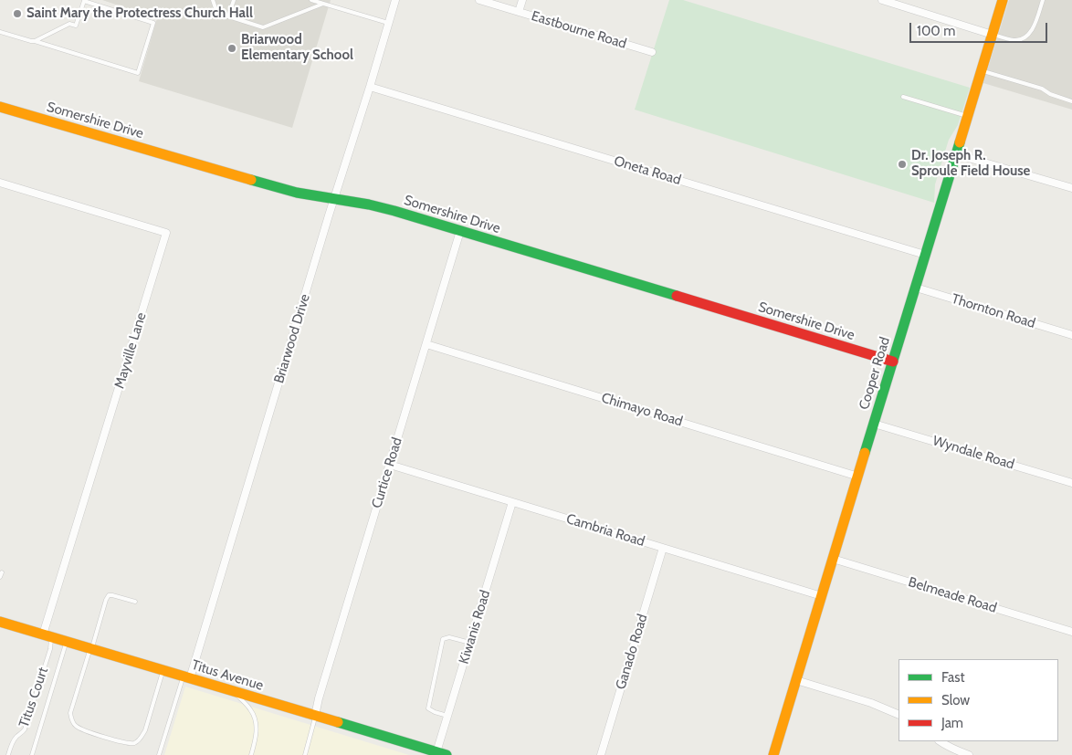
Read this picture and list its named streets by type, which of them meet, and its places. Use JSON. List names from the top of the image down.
{
  "streets": {
    "street": [
      "Eastbourne Road",
      "Somershire Drive",
      "Oneta Road",
      "Thornton Road",
      "Briarwood Drive",
      "Mayville Lane",
      "Cooper Road",
      "Chimayo Road",
      "Wyndale Road",
      "Curtice Road",
      "Cambria Road",
      "Belmeade Road",
      "Kiwanis Road",
      "Ganado Road",
      "Titus Avenue"
    ],
    "lane": ["Titus Court"]
  },
  "crossings": [
    ["Somershire Drive", "Briarwood Drive"],
    ["Somershire Drive", "Cooper Road"],
    ["Somershire Drive", "Curtice Road"],
    ["Oneta Road", "Briarwood Drive"],
    ["Oneta Road", "Cooper Road"],
    ["Thornton Road", "Cooper Road"],
    ["Briarwood Drive", "Titus Avenue"],
    ["Mayville Lane", "Titus Avenue"],
    ["Mayville Lane", "Titus Court"],
    ["Cooper Road", "Chimayo Road"],
    ["Cooper Road", "Wyndale Road"],
    ["Cooper Road", "Cambria Road"],
    ["Cooper Road", "Belmeade Road"],
    ["Chimayo Road", "Curtice Road"],
    ["Curtice Road", "Cambria Road"],
    ["Curtice Road", "Titus Avenue"],
    ["Cambria Road", "Kiwanis Road"],
    ["Cambria Road", "Ganado Road"],
    ["Kiwanis Road", "Titus Avenue"],
    ["Titus Avenue", "Titus Court"]
  ],
  "places": ["Saint Mary the Protectress Church Hall", "Briarwood Elementary School", "Dr. Joseph R. Sproule Field House"],
  "legend": ["Fast", "Slow", "Jam"],
  "scale_bar": "100 m"
}
